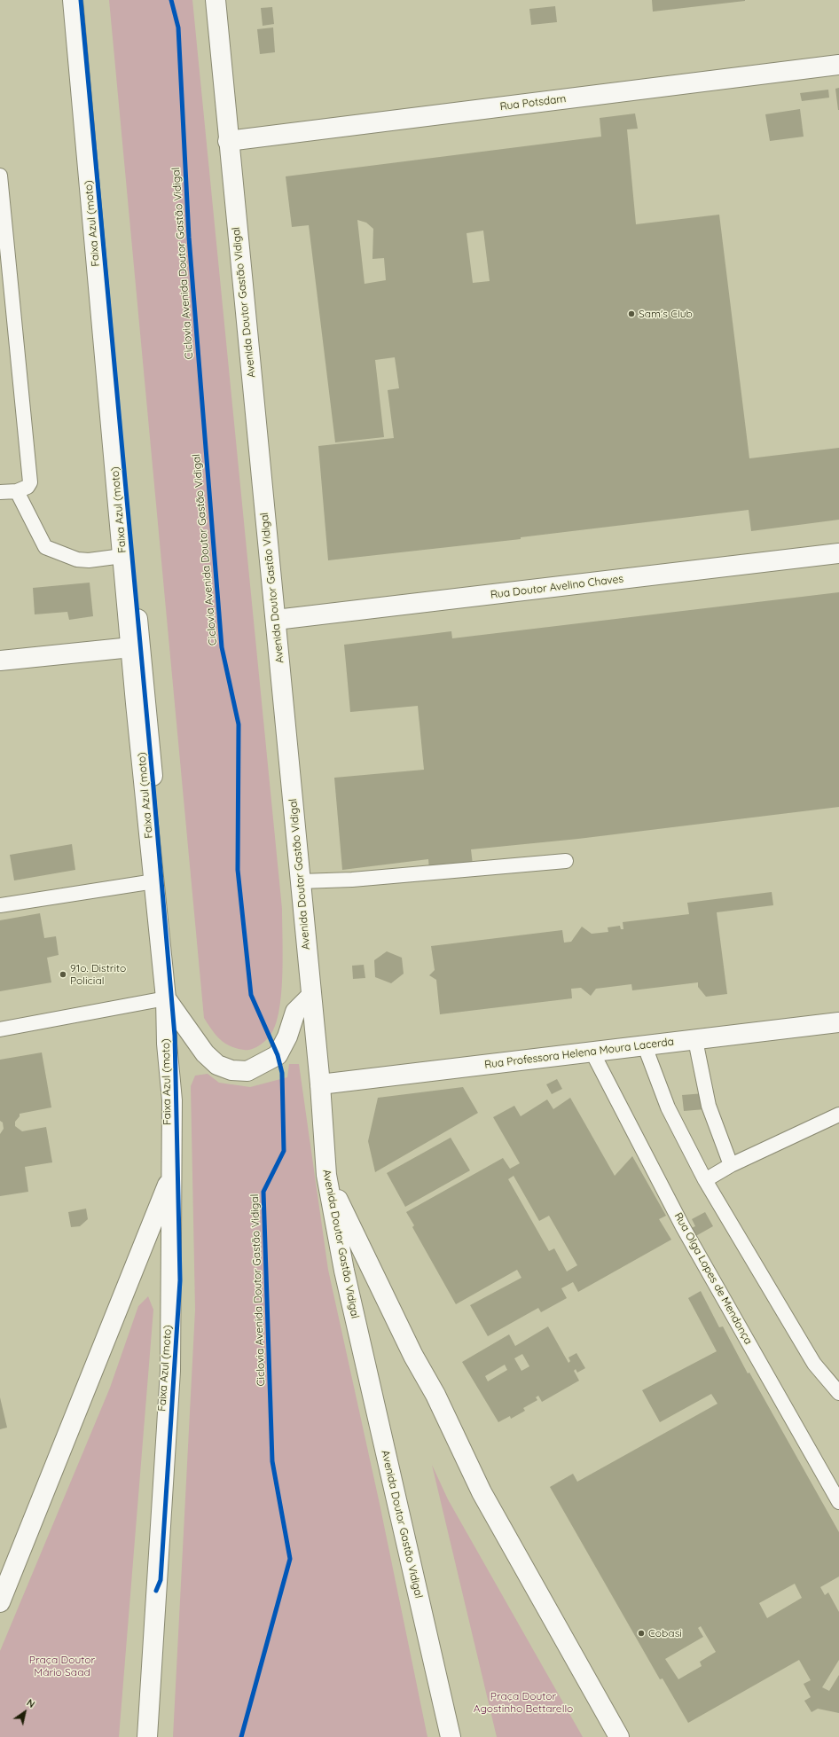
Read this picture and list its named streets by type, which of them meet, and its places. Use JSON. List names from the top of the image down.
{
  "streets": {
    "main road": [
      "Rua Potsdam",
      "Faixa Azul (moto)",
      "Avenida Doutor Gastão Vidigal",
      "Rua Doutor Avelino Chaves",
      "Rua Professora Helena Moura Lacerda"
    ],
    "lane": ["Rua Olga Lopes de Mendonça"],
    "cycle path": ["Ciclovia Avenida Doutor Gastão Vidigal"]
  },
  "crossings": [
    ["Rua Potsdam", "Avenida Doutor Gastão Vidigal"],
    ["Avenida Doutor Gastão Vidigal", "Rua Doutor Avelino Chaves"],
    ["Avenida Doutor Gastão Vidigal", "Rua Professora Helena Moura Lacerda"],
    ["Rua Professora Helena Moura Lacerda", "Rua Olga Lopes de Mendonça"]
  ],
  "parks": ["Praça Doutor Mário Saad", "Praça Doutor Agostinho Bettarello"],
  "places": ["Sam's Club", "91o. Distrito Policial", "Cobasi"],
  "north": "top right"
}
